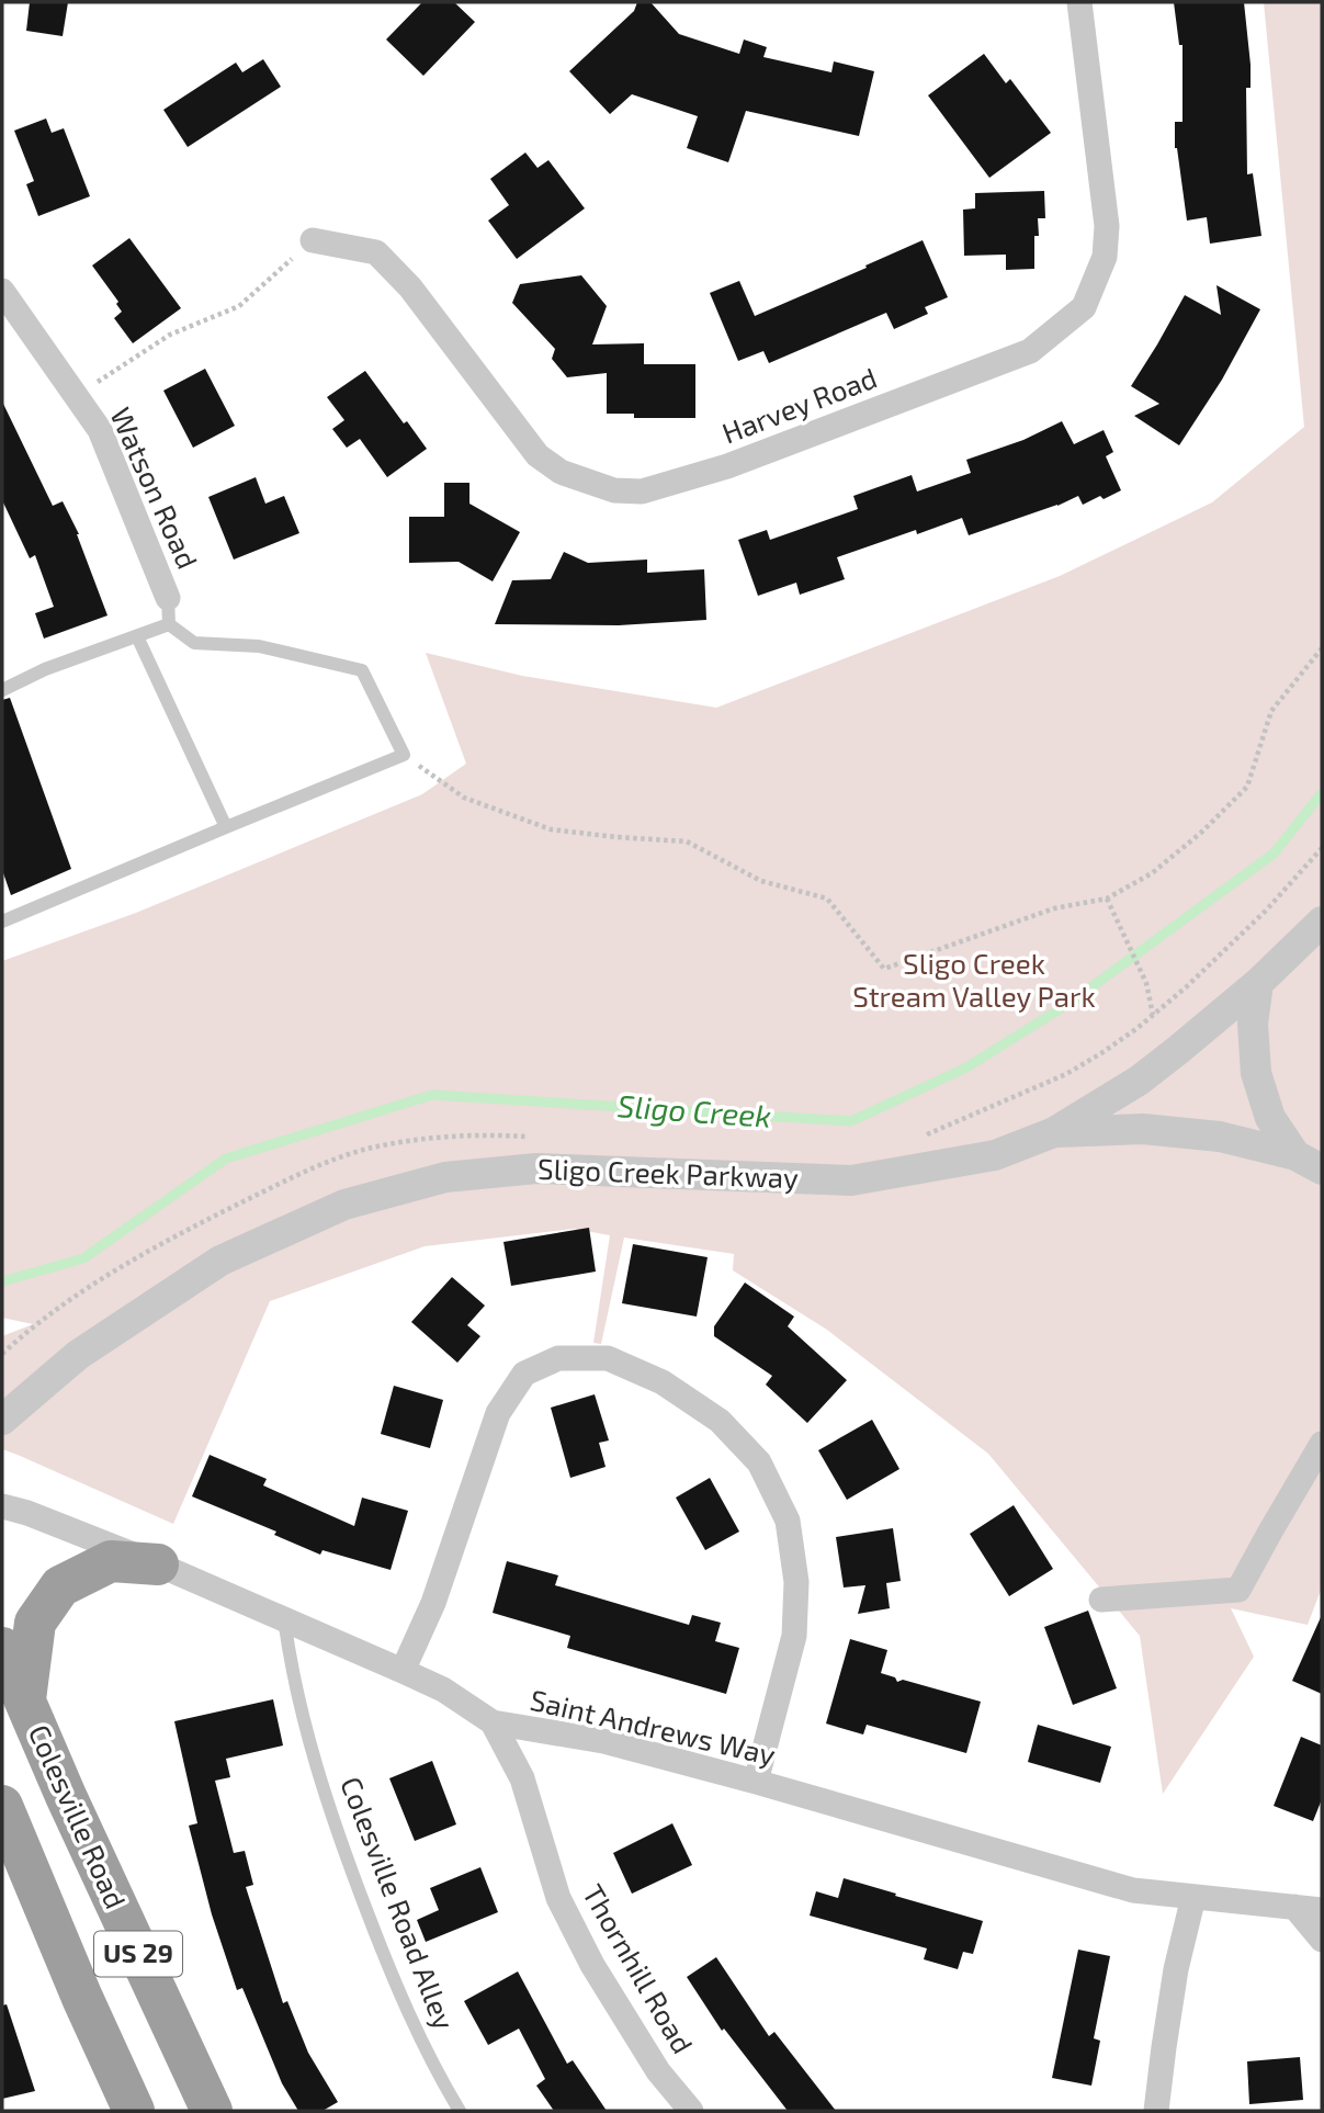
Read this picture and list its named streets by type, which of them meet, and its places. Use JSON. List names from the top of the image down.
{
  "streets": {
    "highway": ["Colesville Road", "US 29"],
    "street": [
      "Harvey Road",
      "Watson Road",
      "Sligo Creek Parkway",
      "Saint Andrews Way",
      "Thornhill Road"
    ],
    "lane": ["Colesville Road Alley"]
  },
  "crossings": [
    ["Saint Andrews Way", "Colesville Road Alley"],
    ["Saint Andrews Way", "Thornhill Road"]
  ],
  "water": ["Sligo Creek"],
  "parks": ["Sligo Creek Stream Valley Park"]
}
